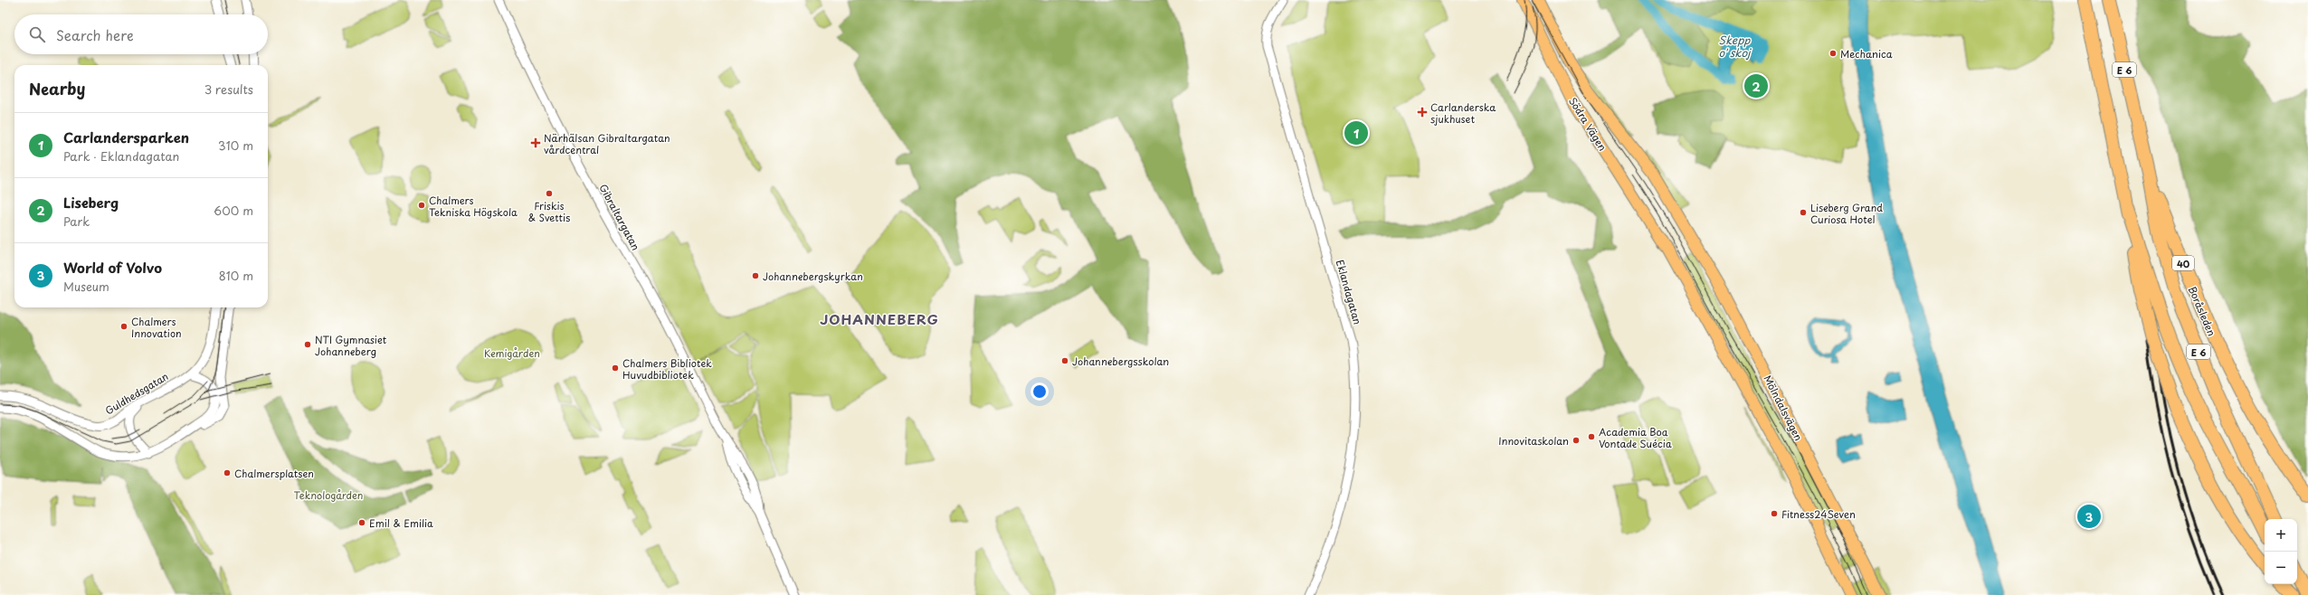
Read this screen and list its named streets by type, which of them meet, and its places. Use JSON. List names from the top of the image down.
{
  "streets": {
    "highway": ["E 6", "40", "Boråsleden"],
    "main road": ["Södra Vägen", "Mölndalsvägen"],
    "street": ["Gibraltargatan", "Eklandagatan", "Guldhedsgatan"]
  },
  "crossings": [
    ["E 6", "Boråsleden"],
    ["Södra Vägen", "Mölndalsvägen"]
  ],
  "districts": ["JOHANNEBERG"],
  "water": ["Skepp o' skoj"],
  "parks": ["Kemigården", "Teknologården"],
  "places": {
    "other": [
      "Mechanica",
      "Friskis & Svettis",
      "Chalmers Tekniska Högskola",
      "Liseberg Grand Curiosa Hotel",
      "Johannebergskyrkan",
      "Chalmers Innovation",
      "NTI Gymnasiet Johanneberg",
      "Johannebergsskolan",
      "Chalmers Bibliotek Huvudbibliotek",
      "Academia Boa Vontade Suécia",
      "Innovitaskolan",
      "Chalmersplatsen",
      "Fitness24Seven",
      "Emil & Emilia"
    ],
    "health": ["Carlanderska sjukhuset", "Närhälsan Gibraltargatan vårdcentral"]
  },
  "page": {
    "search": "Search here",
    "heading": ["Nearby", "3 results"],
    "pins": ["2", "1", "3"],
    "list": [
      {
        "mark": "1",
        "name": "Carlandersparken",
        "note": "Park · Eklandagatan",
        "value": "310 m"
      },
      {
        "mark": "2",
        "name": "Liseberg",
        "note": "Park",
        "value": "600 m"
      },
      {
        "mark": "3",
        "name": "World of Volvo",
        "note": "Museum",
        "value": "810 m"
      }
    ],
    "map_buttons": ["+", "−"]
  }
}
